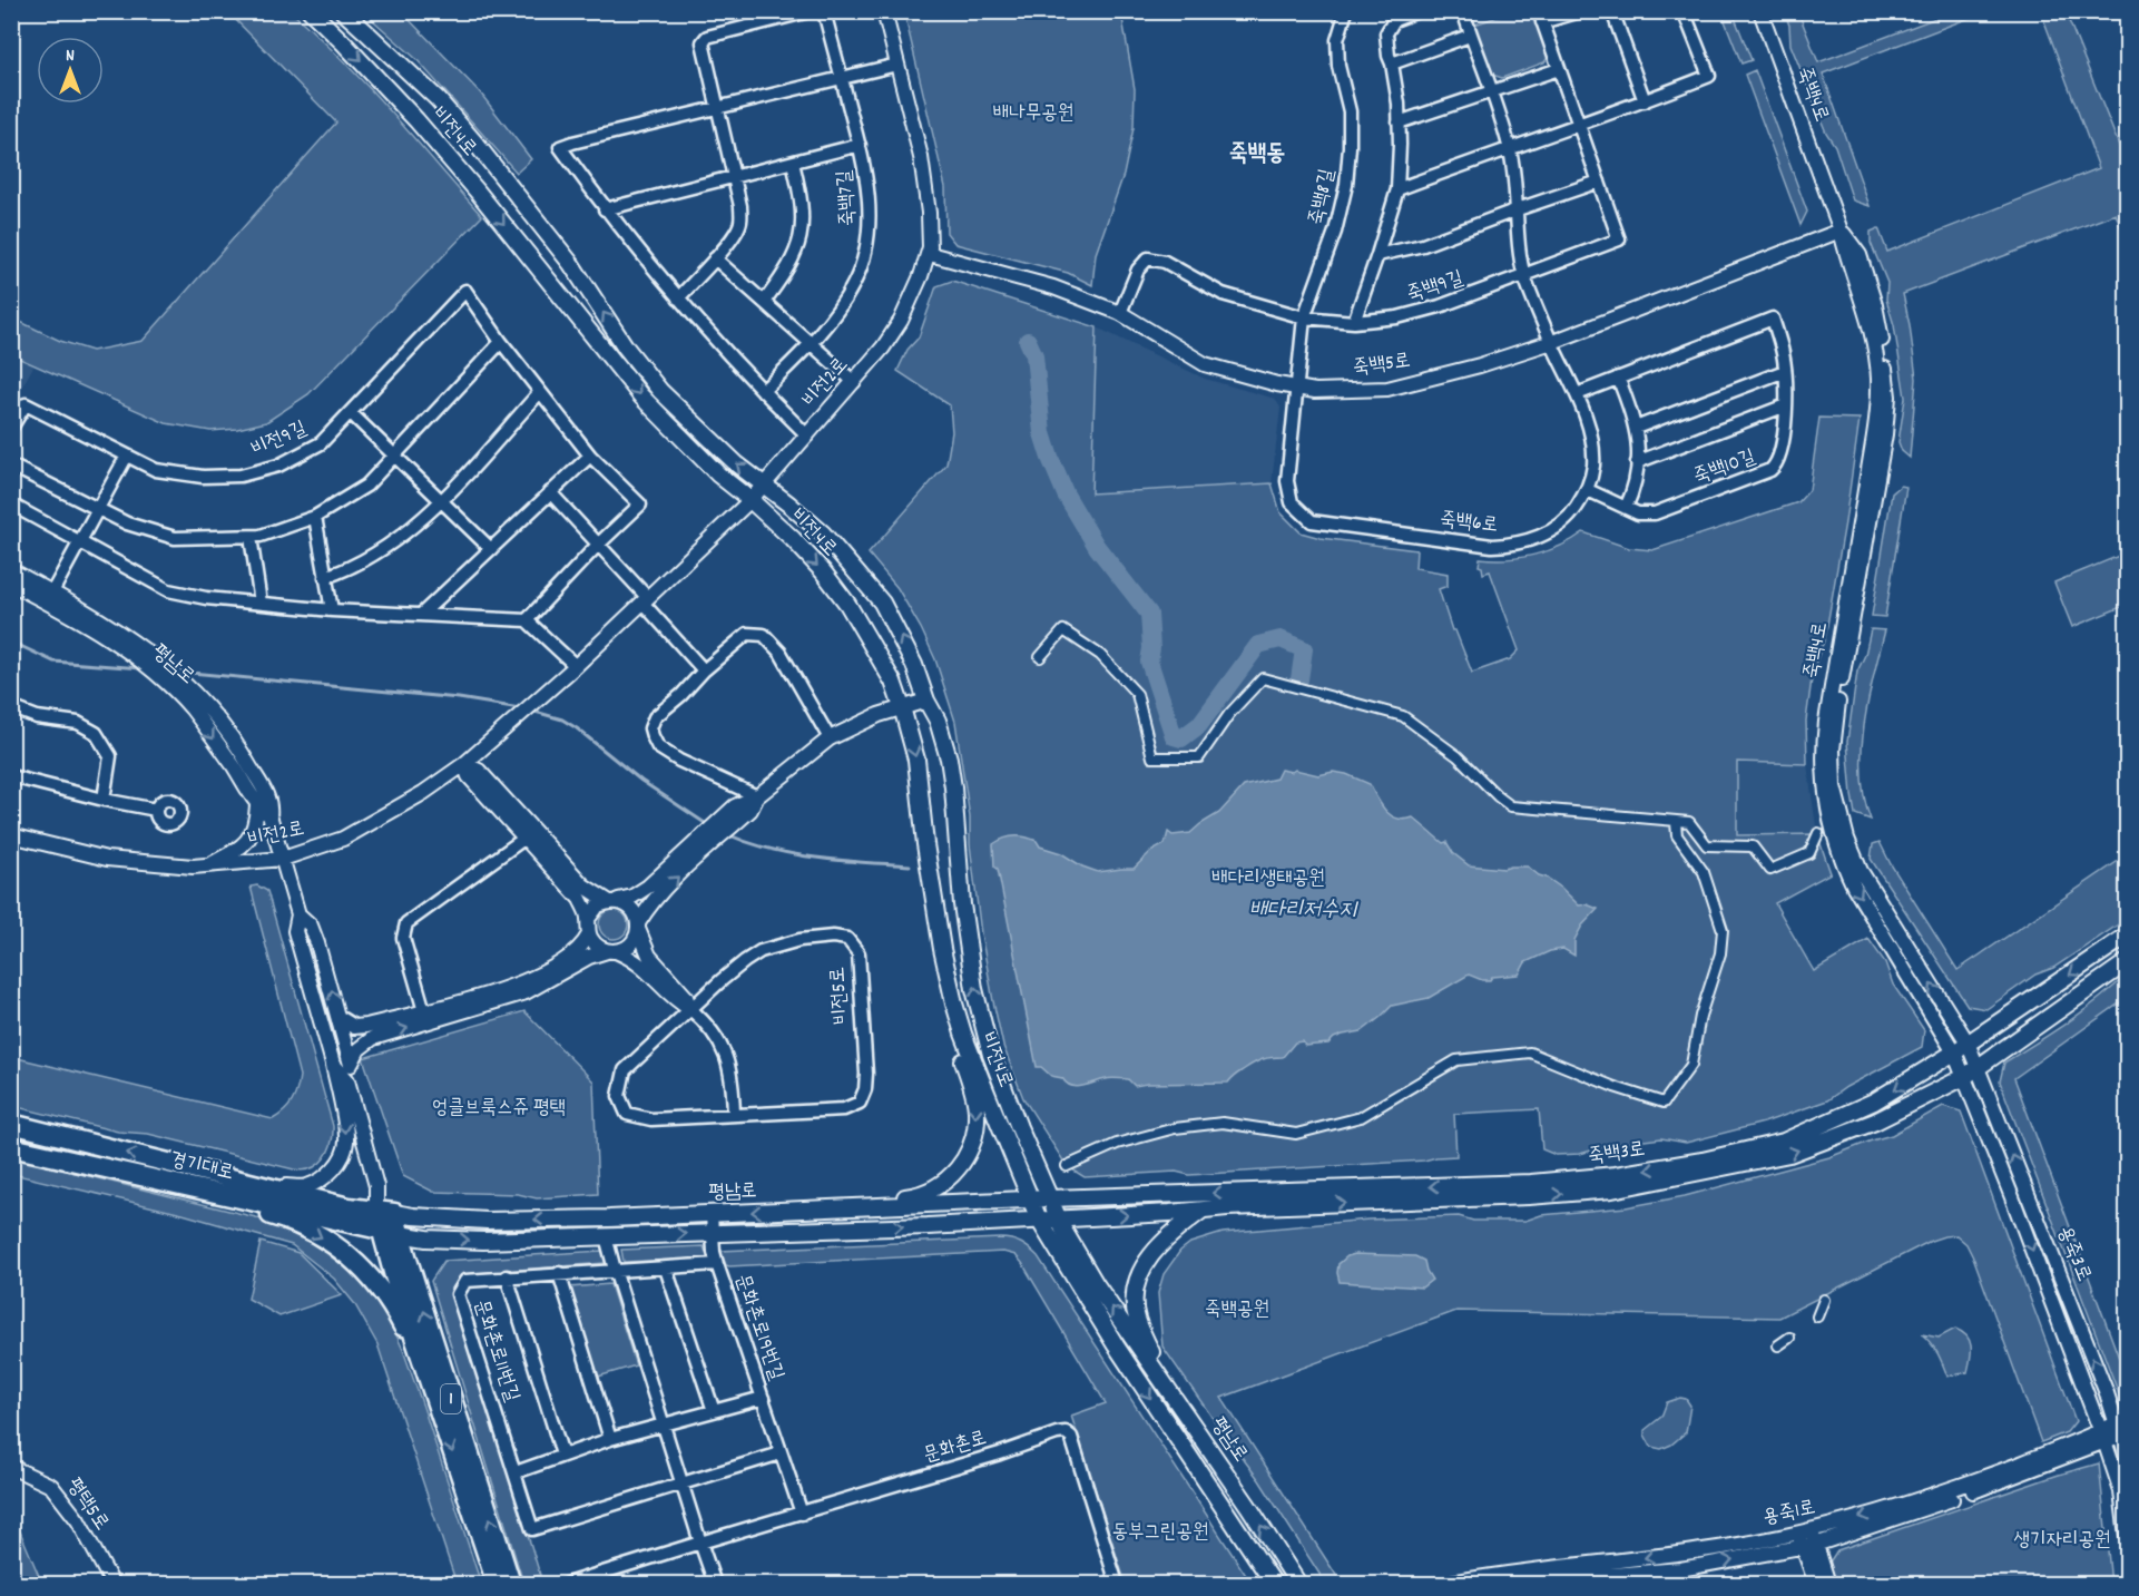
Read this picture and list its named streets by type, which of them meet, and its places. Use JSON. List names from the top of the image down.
{
  "streets": {
    "main road": [
      "비전4로",
      "평남로",
      "죽백3로",
      "경기대로",
      "1"
    ],
    "street": [
      "죽백4로",
      "죽백8길",
      "죽백7길",
      "죽백9길",
      "죽백5로",
      "비전2로",
      "비전9길",
      "죽백10길",
      "죽백6로",
      "비전5로",
      "용죽3로",
      "문화촌로19번길",
      "문화촌로11번길",
      "문화촌로",
      "평택5로",
      "용죽1로"
    ]
  },
  "crossings": [
    ["죽백4로", "죽백5로"],
    ["죽백4로", "죽백3로"],
    ["죽백4로", "용죽3로"],
    ["죽백4로", "용죽1로"],
    ["비전4로", "비전2로"],
    ["비전4로", "평남로"],
    ["비전4로", "죽백3로"],
    ["죽백8길", "죽백9길"],
    ["죽백8길", "죽백5로"],
    ["죽백8길", "죽백6로"],
    ["죽백9길", "죽백5로"],
    ["죽백5로", "비전2로"],
    ["죽백5로", "죽백6로"],
    ["비전2로", "평남로"],
    ["죽백10길", "죽백6로"],
    ["평남로", "죽백3로"],
    ["평남로", "경기대로"],
    ["평남로", "1"],
    ["죽백3로", "용죽3로"],
    ["경기대로", "1"],
    ["용죽3로", "용죽1로"],
    ["문화촌로19번길", "문화촌로11번길"],
    ["문화촌로19번길", "문화촌로"]
  ],
  "one_way": ["용죽3로"],
  "districts": ["죽백동"],
  "water": ["배다리저수지"],
  "parks": [
    "배나무공원",
    "배다리생태공원",
    "엉클브룩스쥬 평택",
    "죽백공원",
    "동부그린공원",
    "생기자리공원"
  ],
  "north": "top"
}
